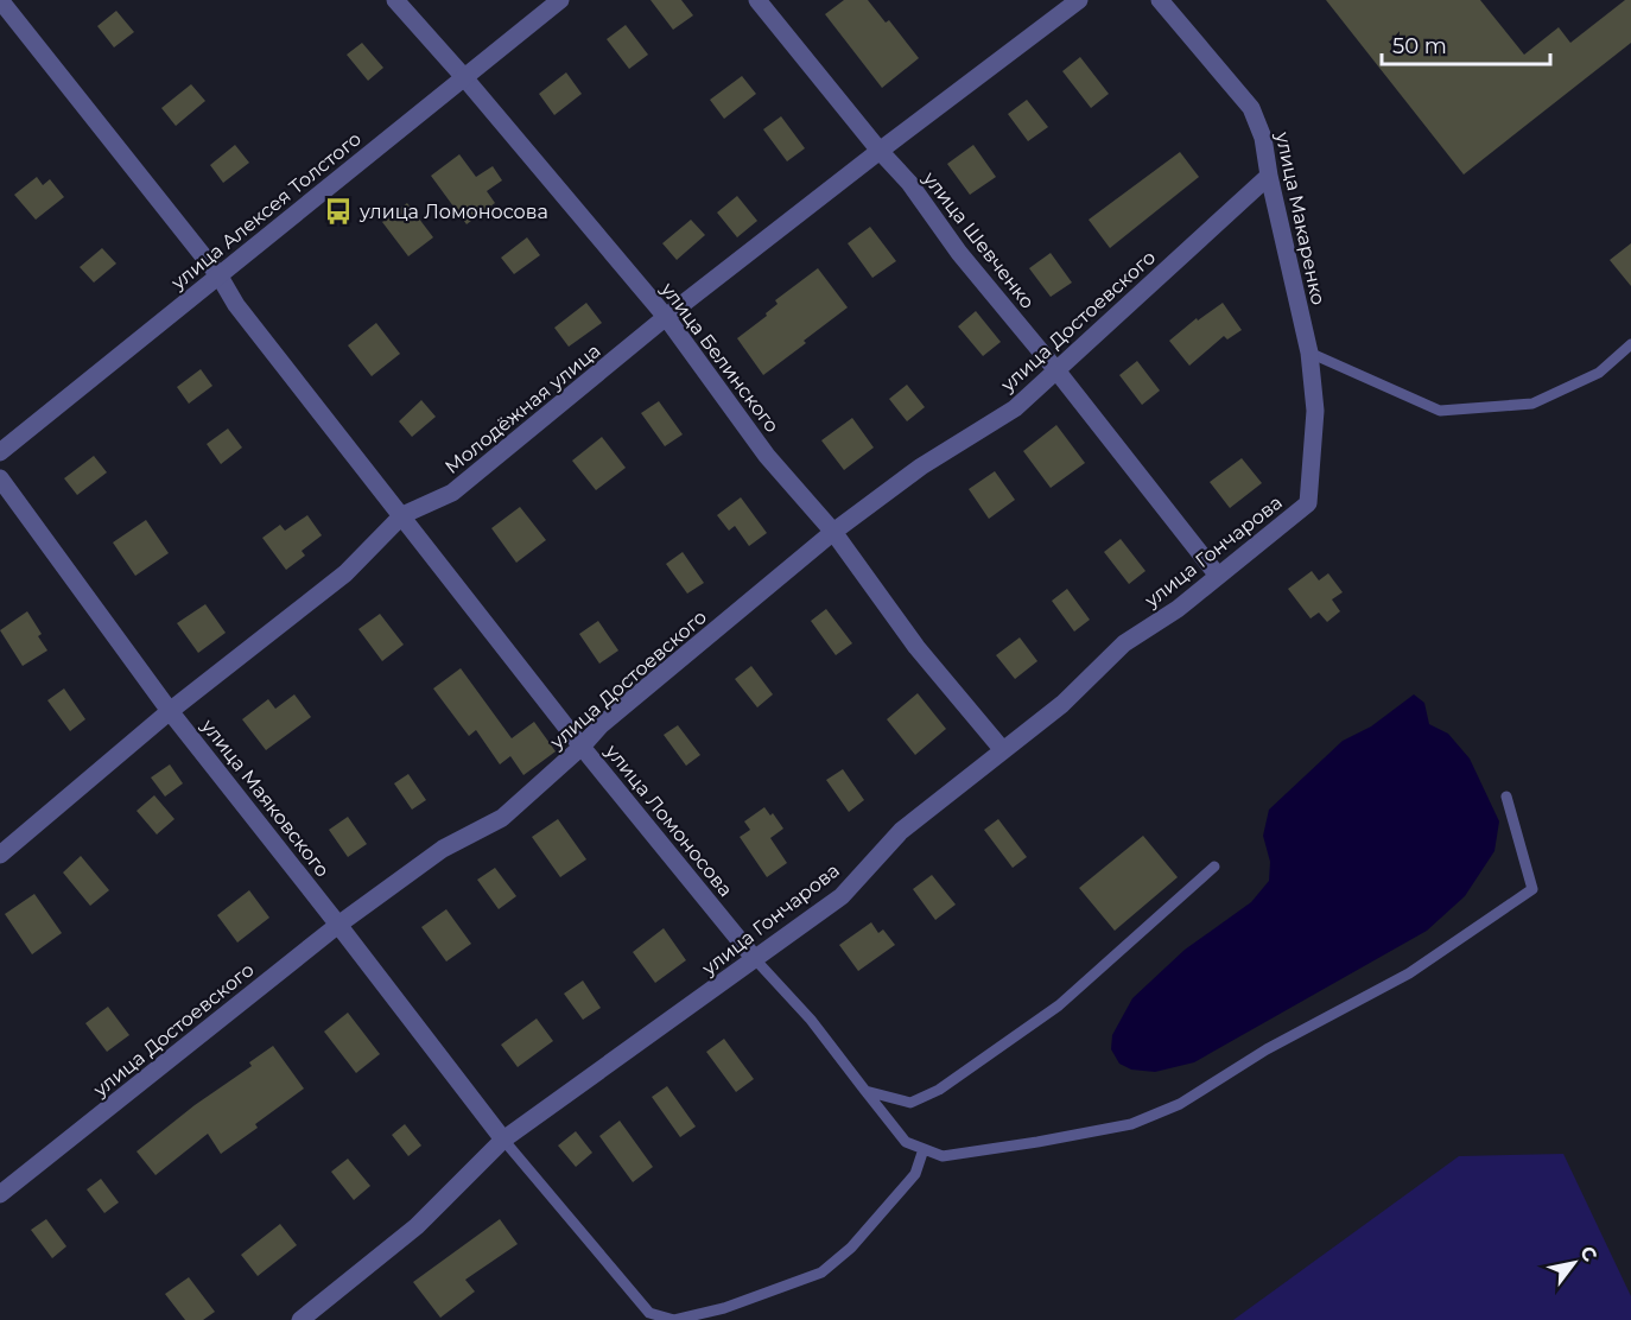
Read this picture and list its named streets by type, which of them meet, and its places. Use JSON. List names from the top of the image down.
{
  "streets": {
    "street": [
      "улица Алексея Толстого",
      "улица Макаренко",
      "улица Шевченко",
      "улица Достоевского",
      "улица Белинского",
      "Молодёжная улица",
      "улица Гончарова",
      "улица Маяковского",
      "улица Ломоносова"
    ]
  },
  "crossings": [
    ["улица Алексея Толстого", "улица Белинского"],
    ["улица Алексея Толстого", "улица Ломоносова"],
    ["улица Макаренко", "улица Достоевского"],
    ["улица Макаренко", "улица Гончарова"],
    ["улица Шевченко", "улица Достоевского"],
    ["улица Шевченко", "Молодёжная улица"],
    ["улица Шевченко", "улица Гончарова"],
    ["улица Достоевского", "улица Белинского"],
    ["улица Достоевского", "улица Маяковского"],
    ["улица Достоевского", "улица Ломоносова"],
    ["улица Белинского", "Молодёжная улица"],
    ["улица Белинского", "улица Гончарова"],
    ["Молодёжная улица", "улица Маяковского"],
    ["Молодёжная улица", "улица Ломоносова"],
    ["улица Гончарова", "улица Маяковского"],
    ["улица Гончарова", "улица Ломоносова"]
  ],
  "places": {
    "bus stop": ["улица Ломоносова"]
  },
  "scale_bar": "50 m",
  "north": "top right"
}
